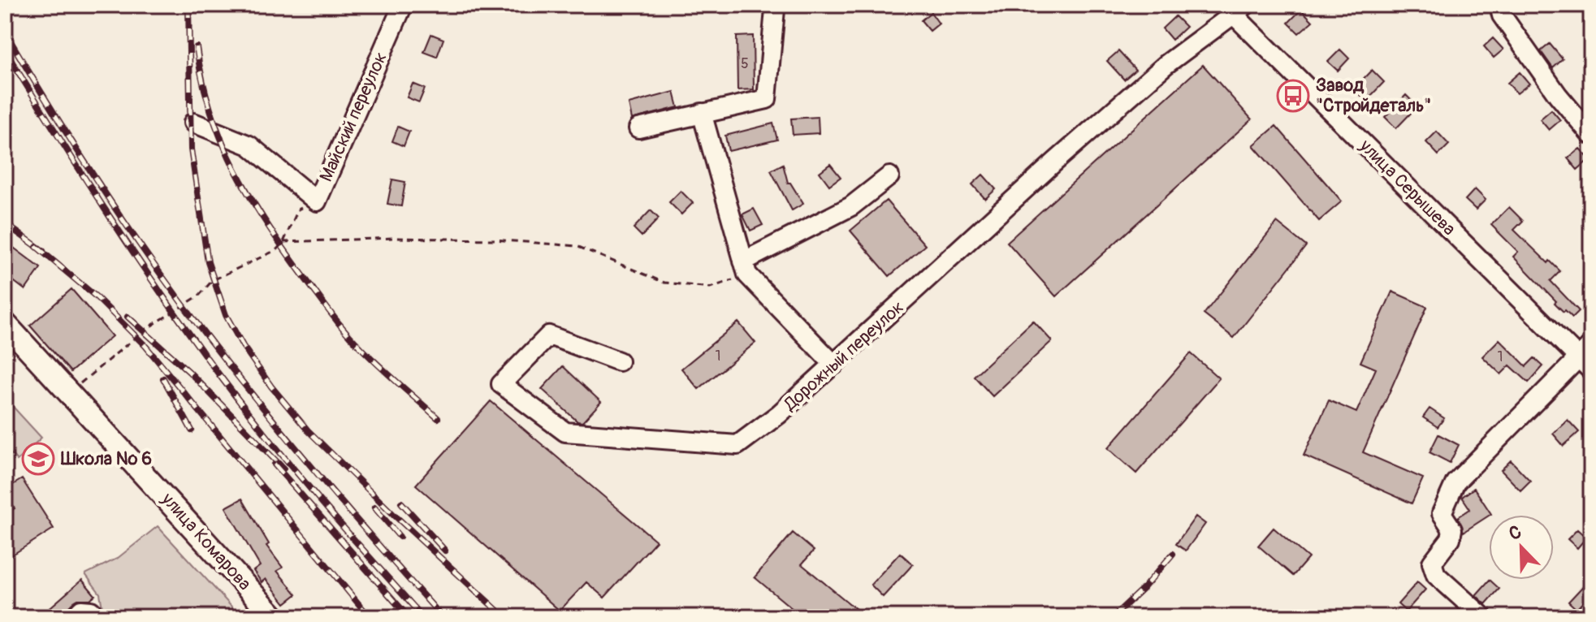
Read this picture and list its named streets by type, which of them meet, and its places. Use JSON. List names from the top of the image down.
{
  "streets": {
    "main road": ["улица Комарова"],
    "street": ["Майский переулок", "улица Серышева", "Дорожный переулок"]
  },
  "crossings": [
    ["улица Серышева", "Дорожный переулок"]
  ],
  "places": {
    "bus stop": ["Завод \"Стройдеталь\""],
    "school or university": ["Школа № 6"]
  },
  "house_numbers": ["5", "1", "1"],
  "north": "top left"
}
